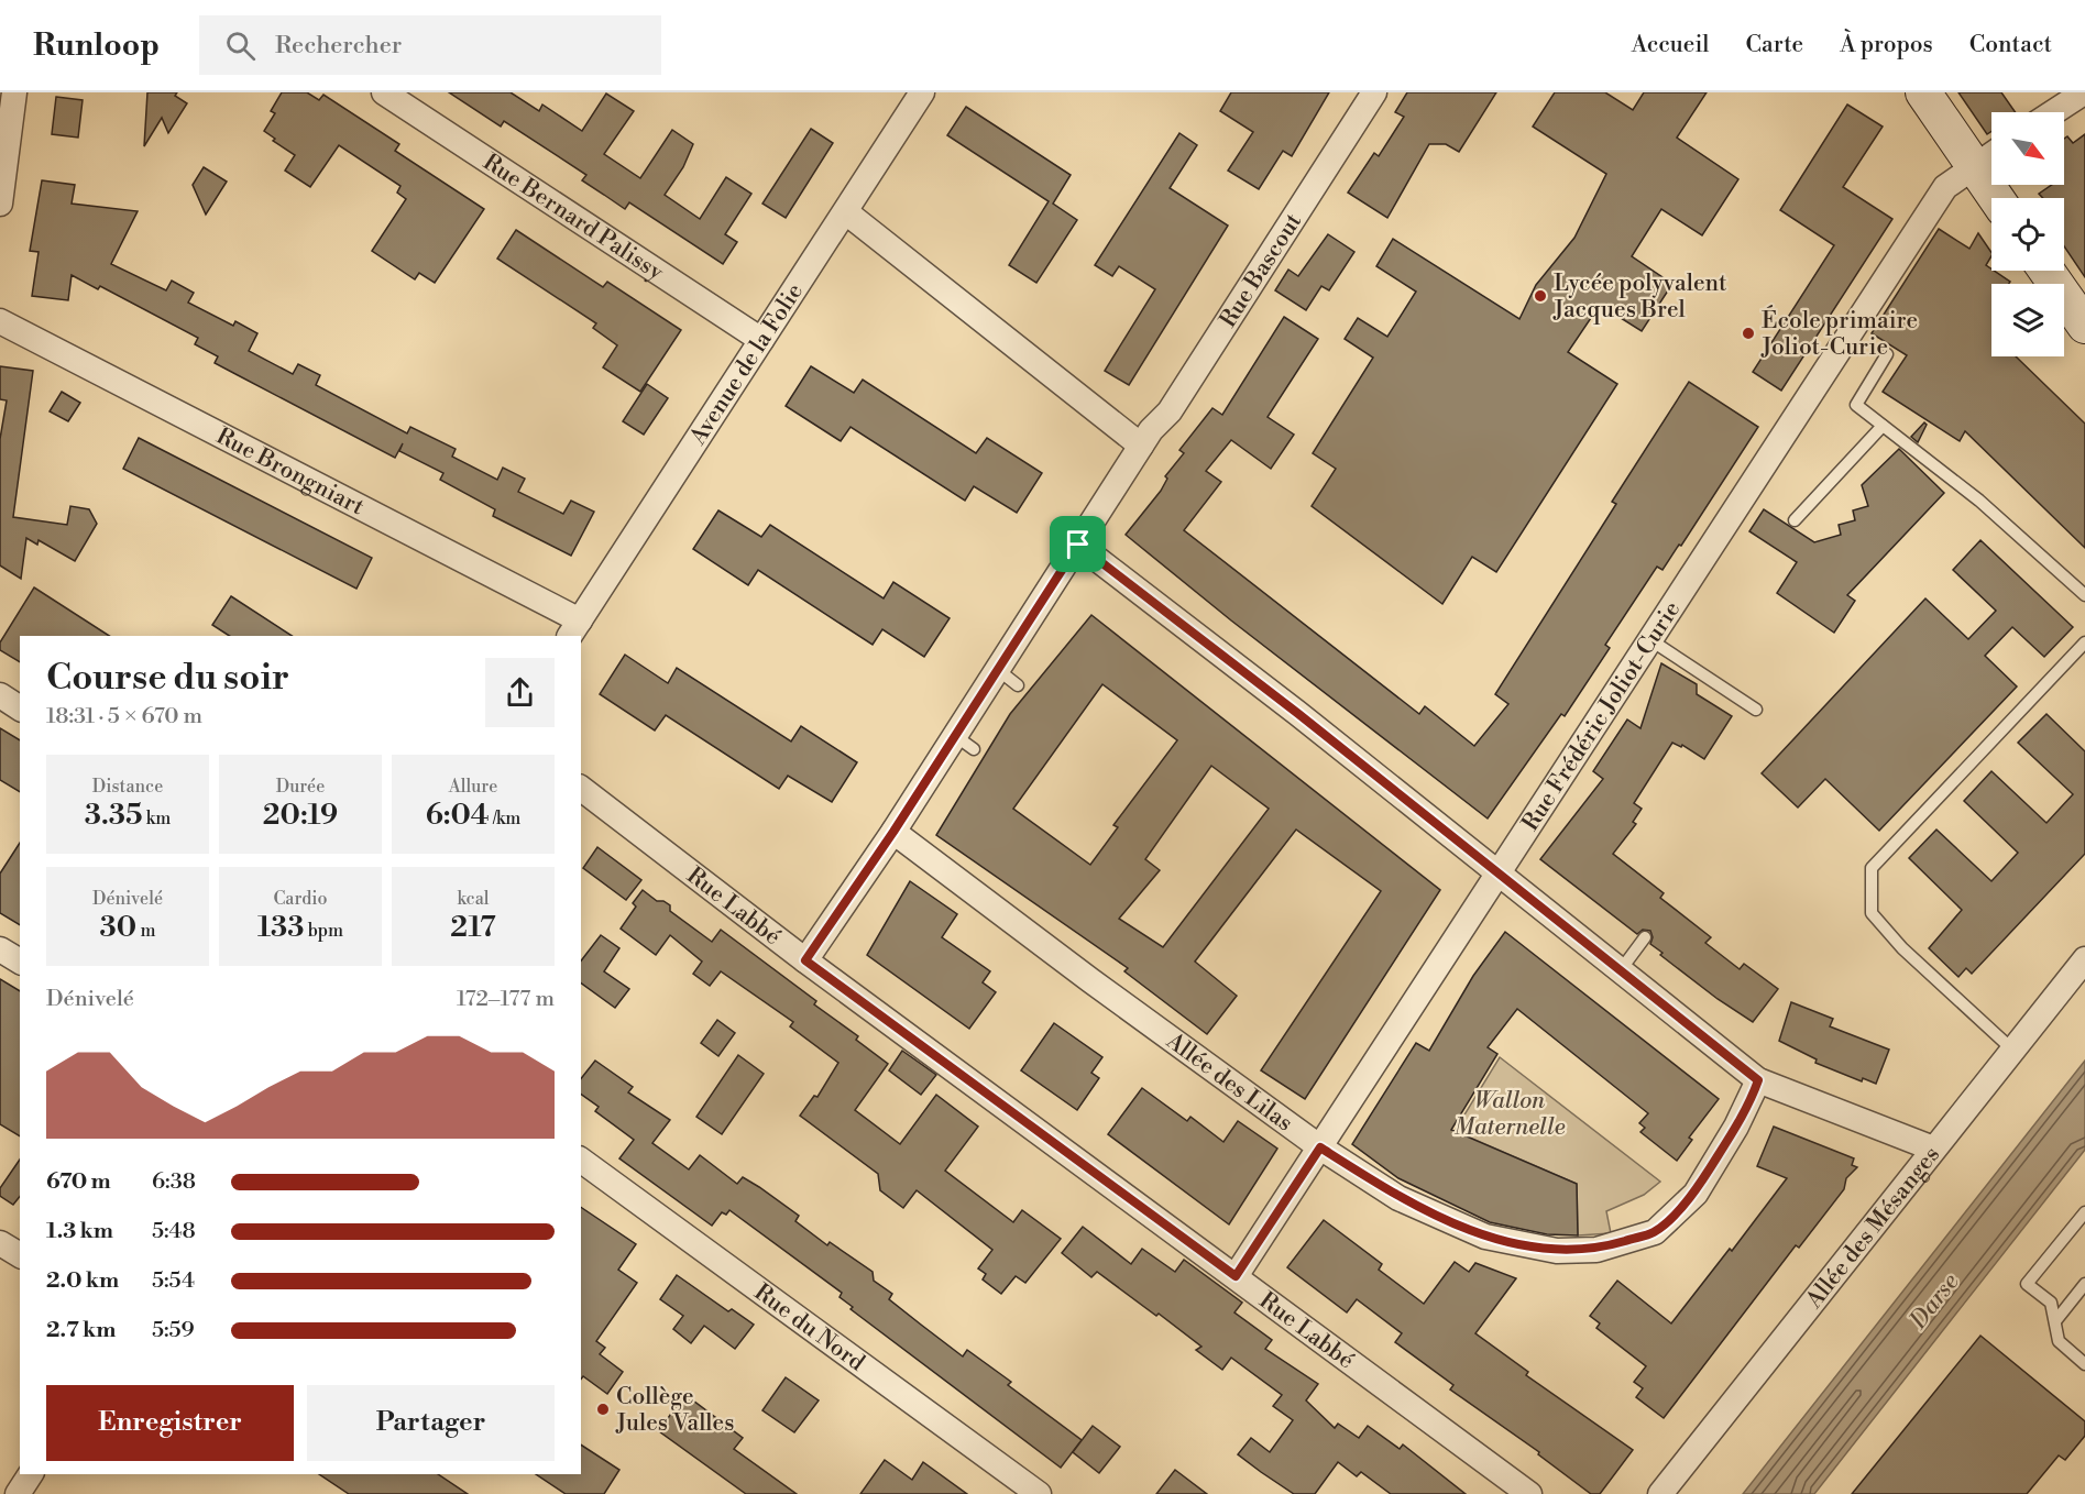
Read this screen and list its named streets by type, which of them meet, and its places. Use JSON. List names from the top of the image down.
{
  "streets": {
    "street": [
      "Rue Bernard Palissy",
      "Rue Bascout",
      "Avenue de la Folie",
      "Rue Brongniart",
      "Rue Frédéric Joliot-Curie",
      "Rue Labbé",
      "Allée des Lilas",
      "Allée des Mésanges",
      "Rue du Nord"
    ]
  },
  "crossings": [
    ["Rue Bernard Palissy", "Avenue de la Folie"],
    ["Rue Bascout", "Rue Labbé"],
    ["Rue Bascout", "Allée des Lilas"],
    ["Avenue de la Folie", "Rue Brongniart"],
    ["Rue Frédéric Joliot-Curie", "Rue Labbé"],
    ["Rue Frédéric Joliot-Curie", "Allée des Lilas"]
  ],
  "water": ["Darse"],
  "parks": ["Wallon Maternelle"],
  "places": ["Lycée polyvalent Jacques Brel", "École primaire Joliot-Curie", "Collège Jules Valles"],
  "north": "bottom right",
  "page": {
    "header": "Runloop",
    "search": "Rechercher",
    "nav": [
      "Accueil",
      "Carte",
      "À propos",
      "Contact"
    ],
    "heading": ["Course du soir", "18:31 · 5 × 670 m"],
    "stats": [
      ["Distance", "3.35 km"],
      ["Durée", "20:19"],
      ["Allure", "6:04 /km"],
      ["Dénivelé", "30 m"],
      ["Cardio", "133 bpm"],
      ["kcal", "217"]
    ],
    "chart": ["Dénivelé", "172–177 m"],
    "list": [
      {
        "name": "670 m",
        "note": "6:38"
      },
      {
        "name": "1.3 km",
        "note": "5:48"
      },
      {
        "name": "2.0 km",
        "note": "5:54"
      },
      {
        "name": "2.7 km",
        "note": "5:59"
      }
    ],
    "buttons": ["Enregistrer", "Partager"]
  }
}
